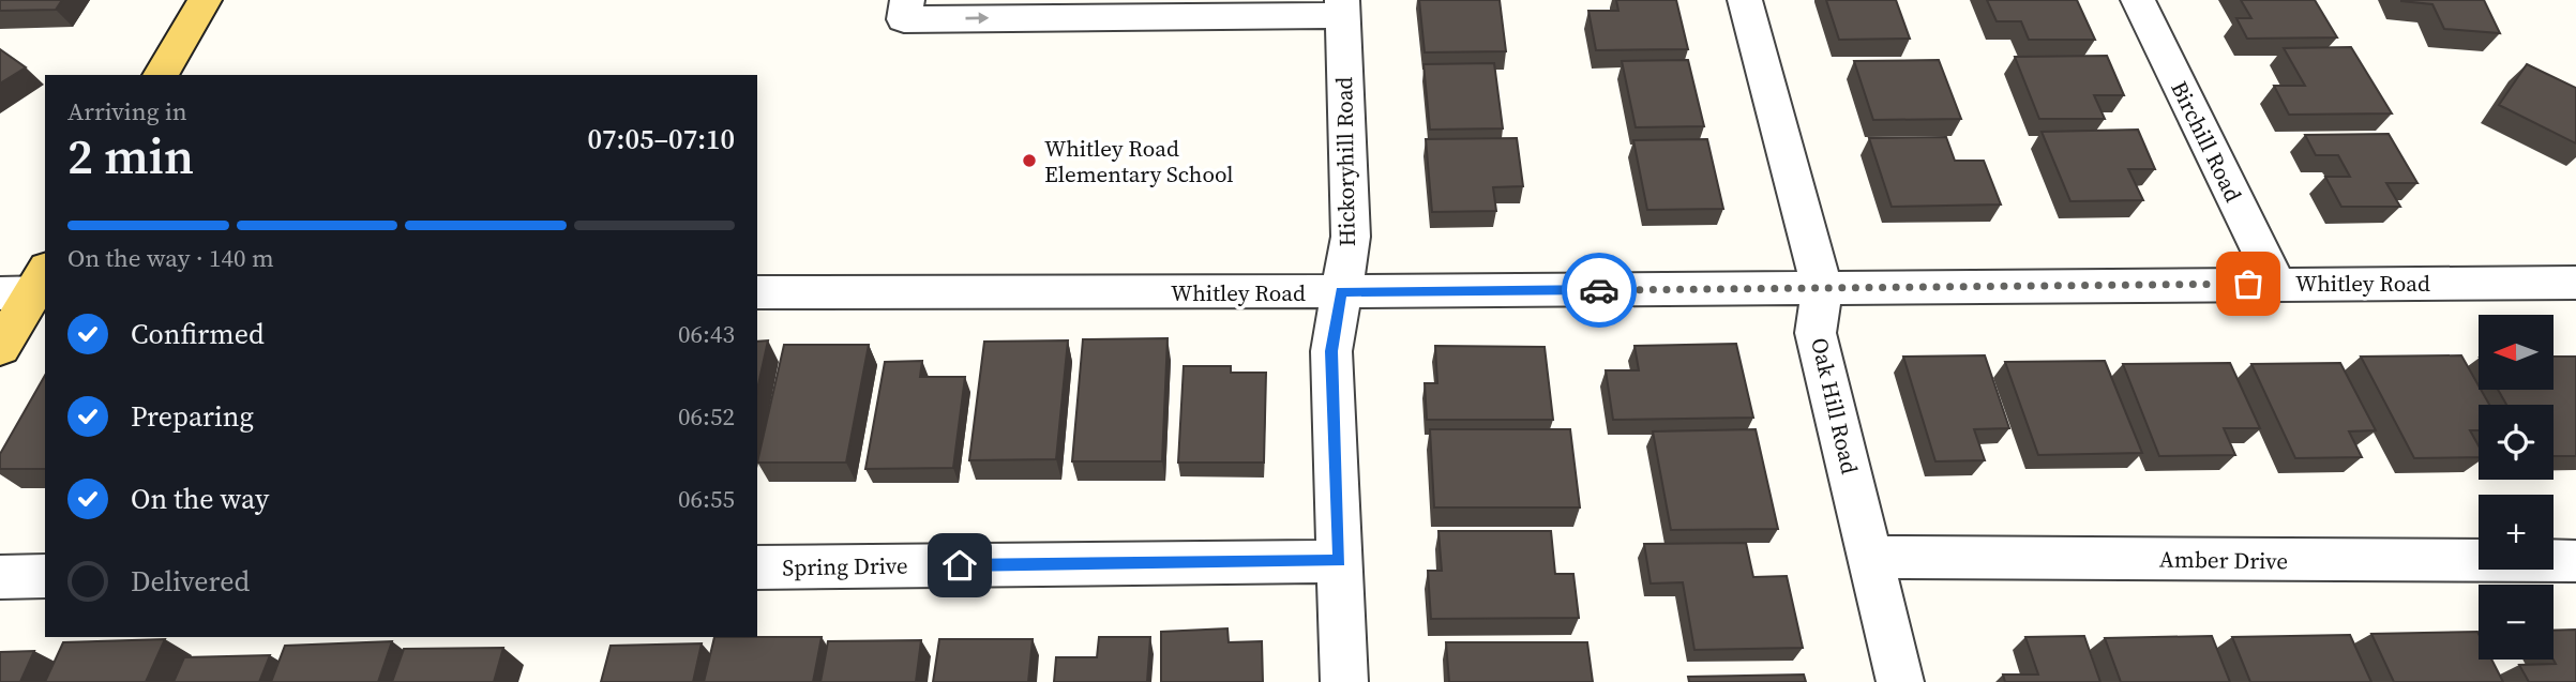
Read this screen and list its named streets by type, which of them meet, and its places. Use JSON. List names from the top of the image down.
{
  "streets": {
    "street": [
      "Birchill Road",
      "Hickoryhill Road",
      "Whitley Road",
      "Oak Hill Road",
      "Amber Drive",
      "Spring Drive"
    ]
  },
  "crossings": [
    ["Birchill Road", "Whitley Road"],
    ["Hickoryhill Road", "Whitley Road"],
    ["Hickoryhill Road", "Spring Drive"],
    ["Whitley Road", "Oak Hill Road"],
    ["Oak Hill Road", "Amber Drive"]
  ],
  "places": ["Whitley Road Elementary School"],
  "north": "left",
  "page": {
    "heading": ["2 min", "Arriving in", "07:05–07:10"],
    "bar": "On the way · 140 m",
    "list": [
      ["Confirmed", "06:43"],
      ["Preparing", "06:52"],
      ["On the way", "06:55"],
      "Delivered"
    ],
    "map_buttons": ["+", "−"]
  }
}
